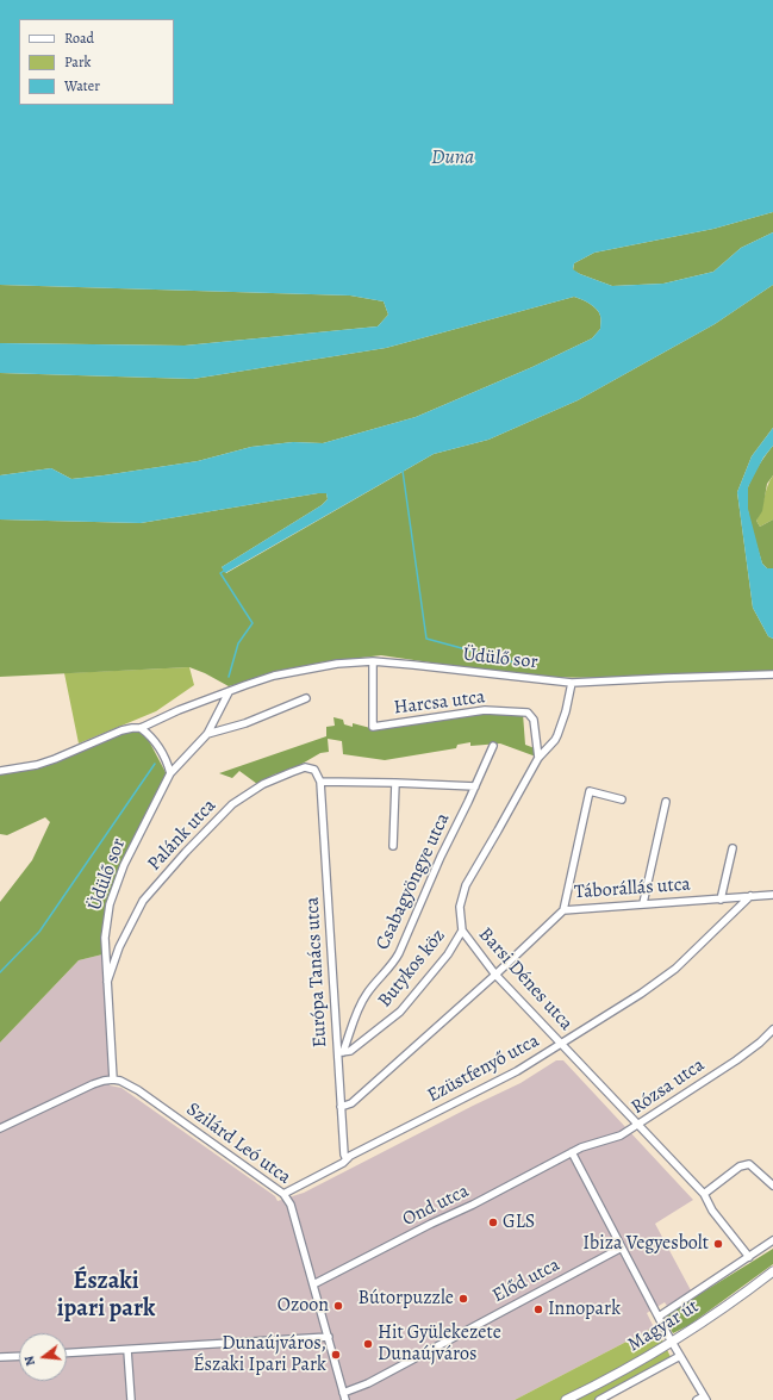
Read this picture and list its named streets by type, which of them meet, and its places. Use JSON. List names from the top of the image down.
{
  "streets": {
    "street": [
      "Üdülő sor",
      "Harcsa utca",
      "Palánk utca",
      "Csabagyöngye utca",
      "Táborállás utca",
      "Butykos köz",
      "Európa Tanács utca",
      "Barsi Dénes utca",
      "Ezüstfenyő utca",
      "Rózsa utca",
      "Szilárd Leó utca",
      "Ond utca",
      "Előd utca",
      "Magyar út"
    ]
  },
  "crossings": [
    ["Üdülő sor", "Harcsa utca"],
    ["Üdülő sor", "Palánk utca"],
    ["Üdülő sor", "Barsi Dénes utca"],
    ["Üdülő sor", "Szilárd Leó utca"],
    ["Harcsa utca", "Barsi Dénes utca"],
    ["Palánk utca", "Európa Tanács utca"],
    ["Csabagyöngye utca", "Butykos köz"],
    ["Csabagyöngye utca", "Európa Tanács utca"],
    ["Táborállás utca", "Európa Tanács utca"],
    ["Táborállás utca", "Barsi Dénes utca"],
    ["Táborállás utca", "Ezüstfenyő utca"],
    ["Butykos köz", "Európa Tanács utca"],
    ["Butykos köz", "Barsi Dénes utca"],
    ["Európa Tanács utca", "Ezüstfenyő utca"],
    ["Barsi Dénes utca", "Ezüstfenyő utca"],
    ["Barsi Dénes utca", "Rózsa utca"],
    ["Barsi Dénes utca", "Magyar út"],
    ["Ezüstfenyő utca", "Szilárd Leó utca"],
    ["Rózsa utca", "Ond utca"],
    ["Szilárd Leó utca", "Ond utca"],
    ["Szilárd Leó utca", "Előd utca"]
  ],
  "districts": ["Északi ipari park"],
  "water": ["Duna"],
  "places": [
    "GLS",
    "Ibiza Vegyesbolt",
    "Bútorpuzzle",
    "Ozoon",
    "Innopark",
    "Hit Gyülekezete Dunaújváros",
    "Dunaújváros, Északi Ipari Park"
  ],
  "legend": ["Road", "Park", "Water"],
  "north": "left"
}
